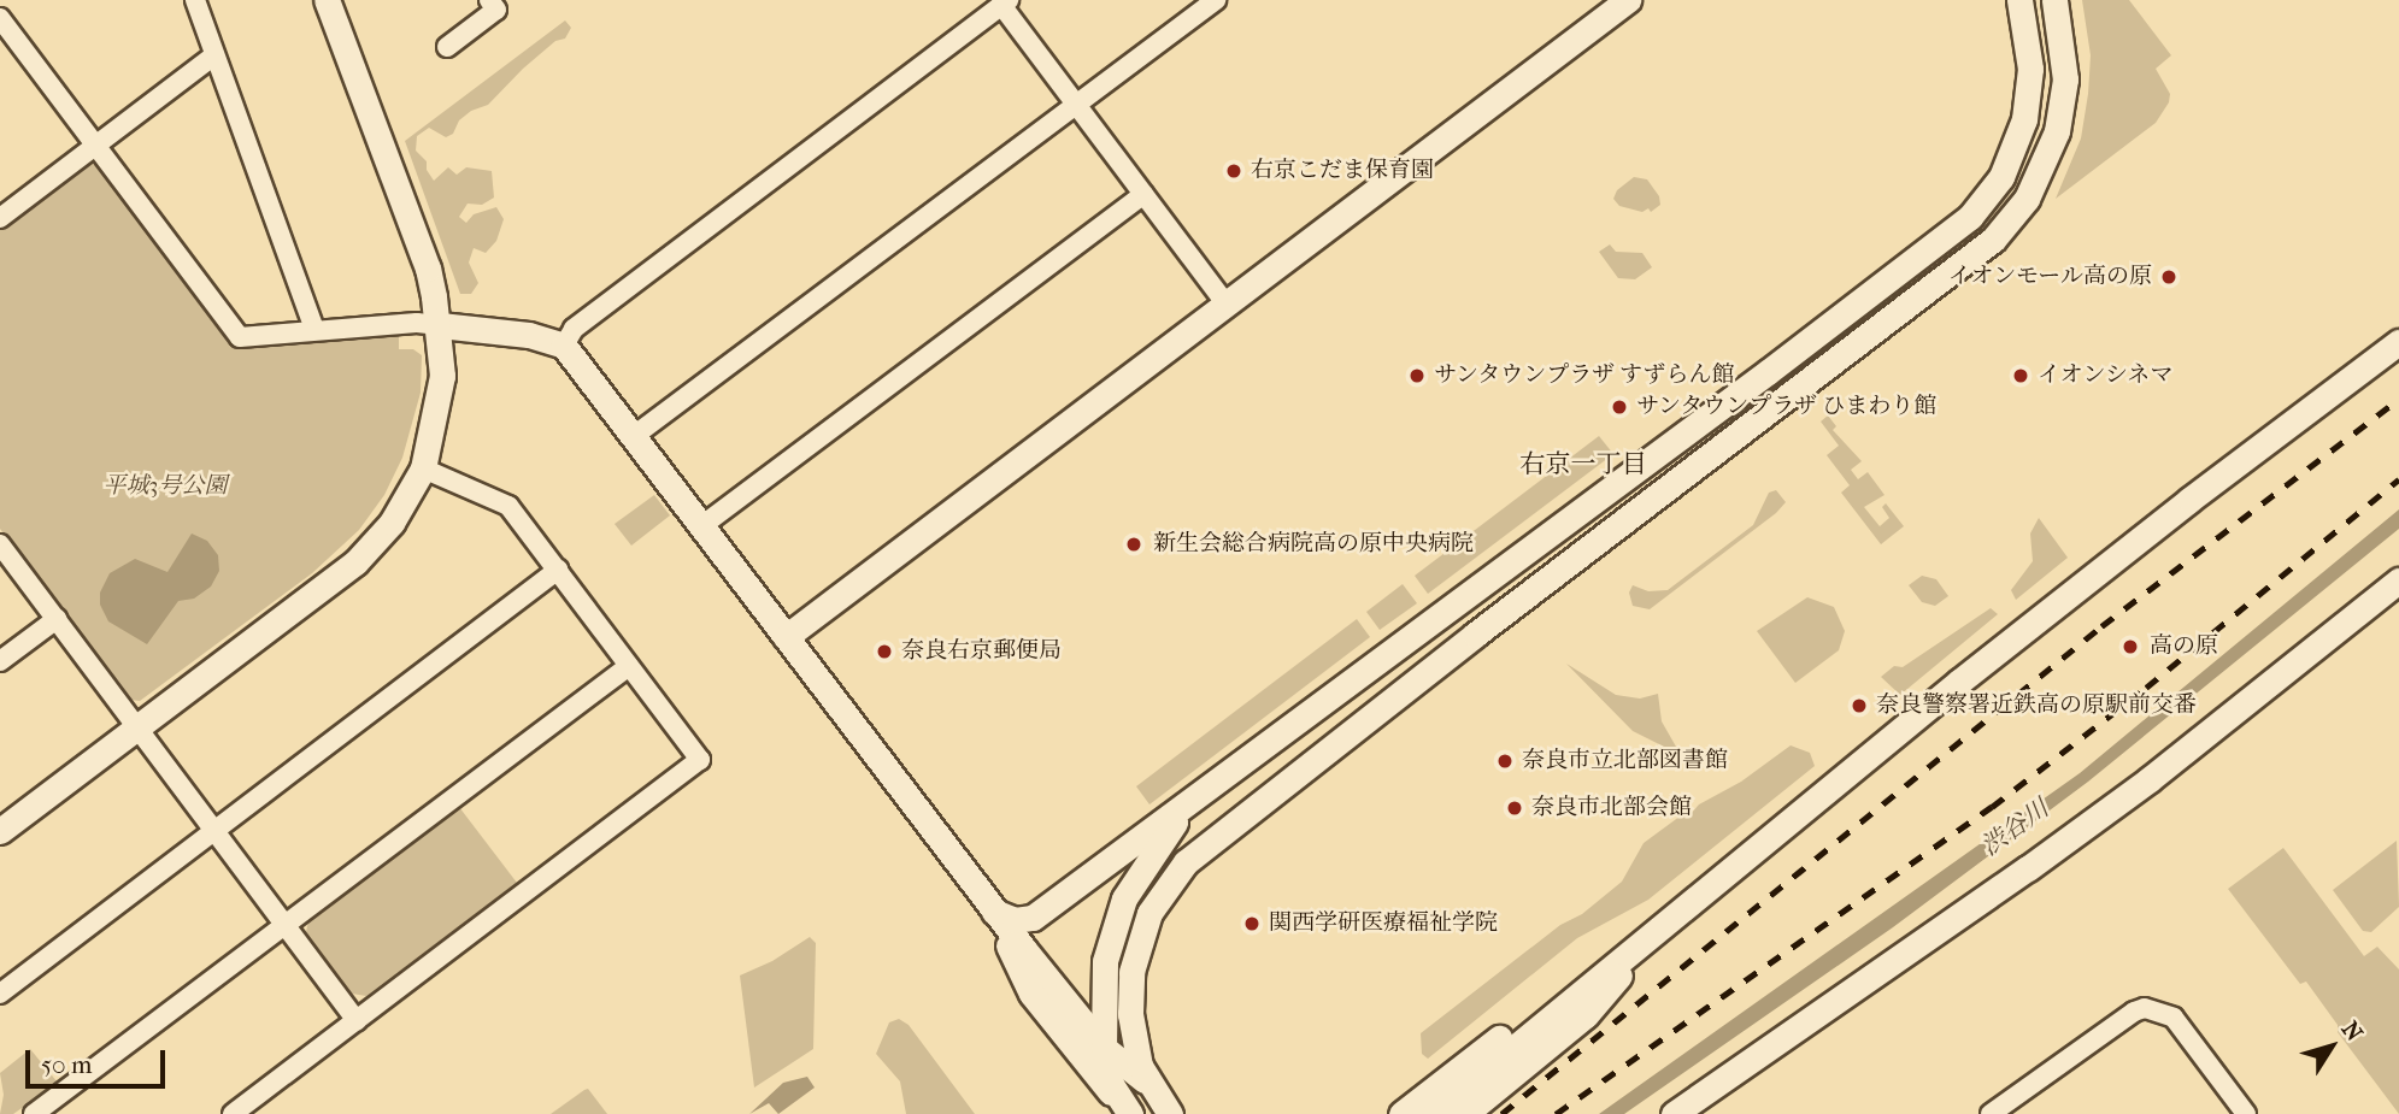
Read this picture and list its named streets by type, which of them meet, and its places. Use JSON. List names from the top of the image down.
{
  "districts": ["右京一丁目"],
  "water": ["渋谷川"],
  "parks": ["平城3号公園"],
  "places": [
    "右京こだま保育園",
    "イオンモール高の原",
    "サンタウンプラザ すずらん館",
    "イオンシネマ",
    "サンタウンプラザ ひまわり館",
    "新生会総合病院高の原中央病院",
    "高の原",
    "奈良右京郵便局",
    "奈良警察署近鉄高の原駅前交番",
    "奈良市立北部図書館",
    "奈良市北部会館",
    "関西学研医療福祉学院"
  ],
  "scale_bar": "50 m",
  "north": "top right"
}
